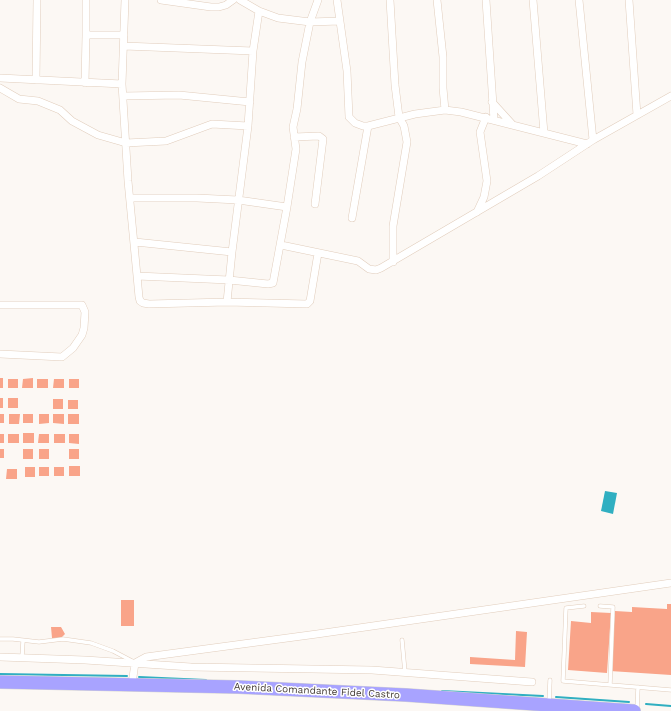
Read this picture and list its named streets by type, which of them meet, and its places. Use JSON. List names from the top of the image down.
{
  "streets": {
    "highway": ["Avenida Comandante Fidel Castro"]
  }
}
